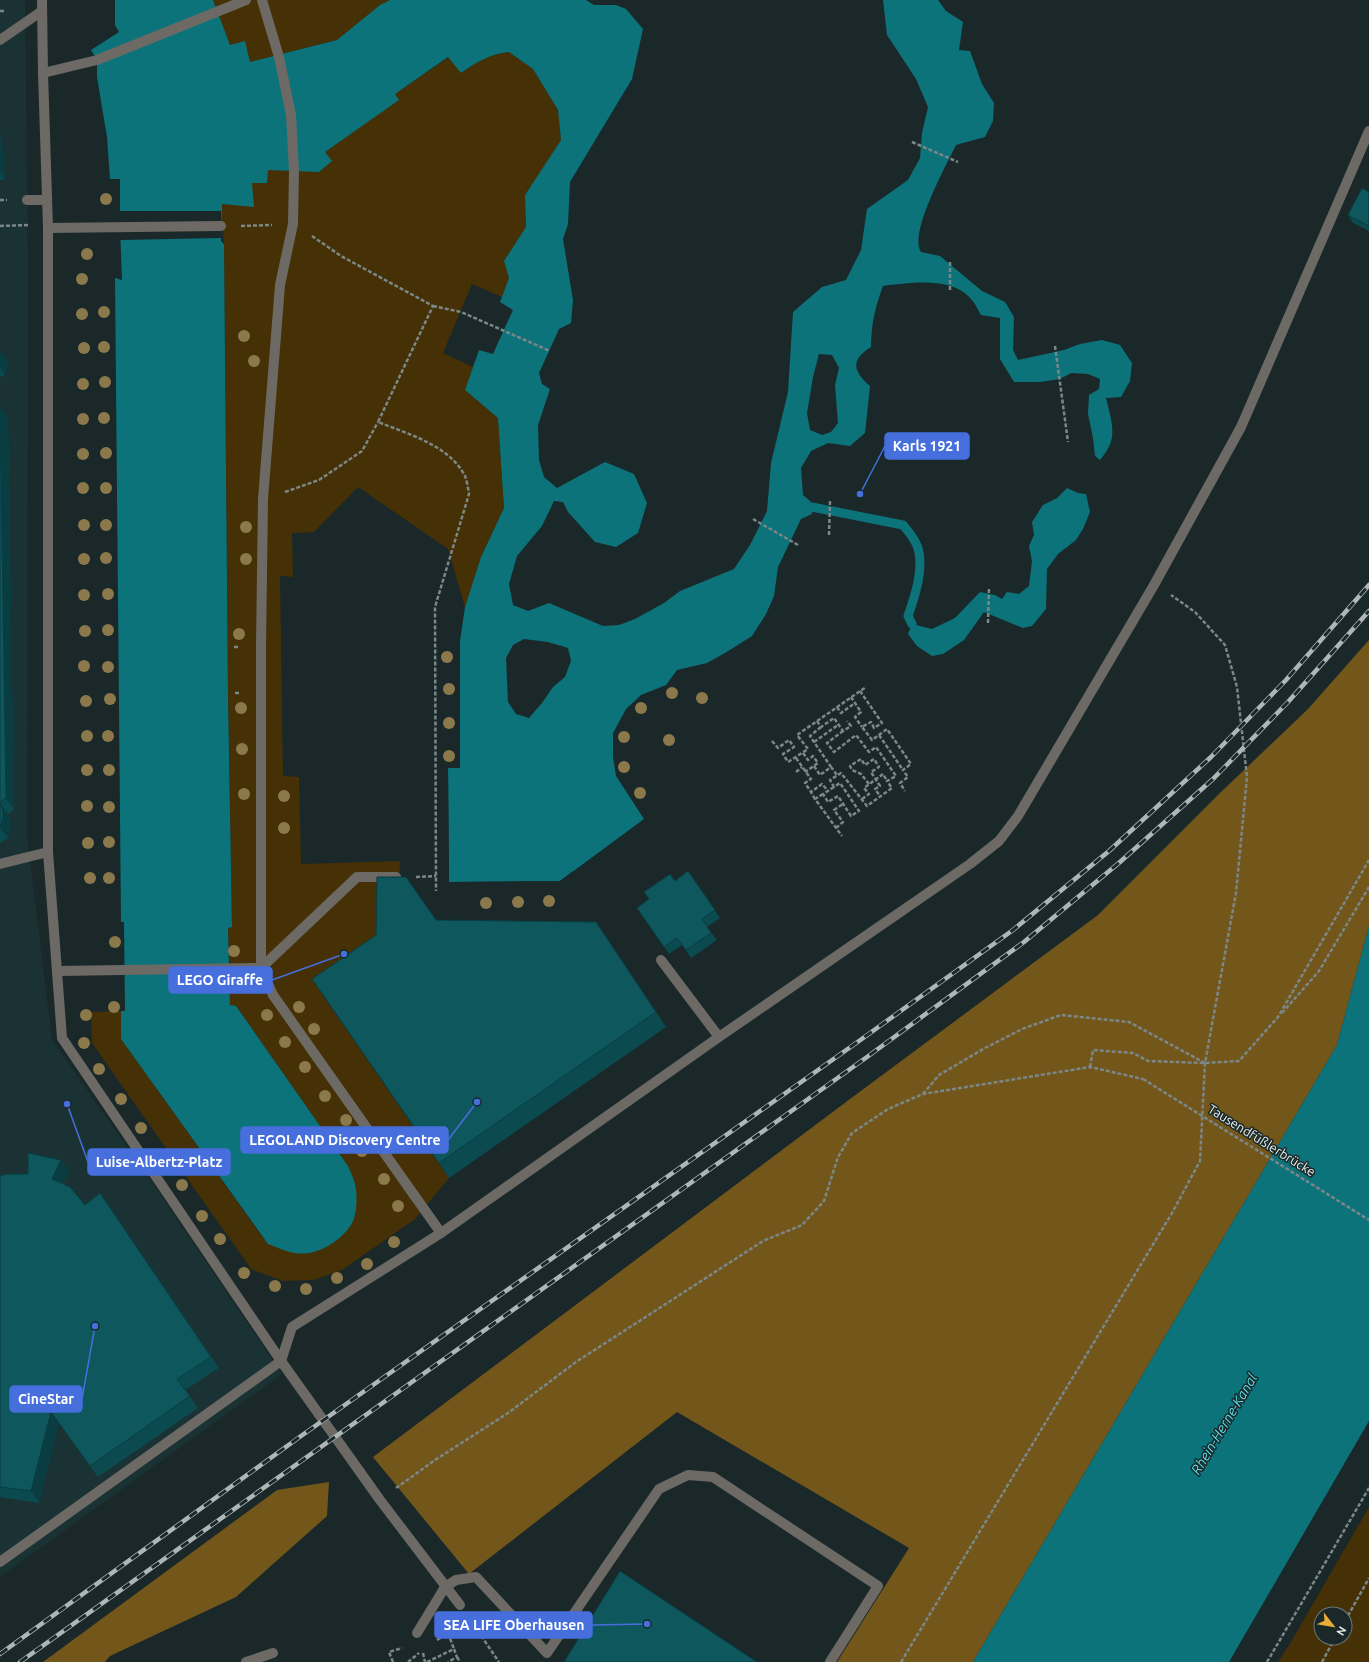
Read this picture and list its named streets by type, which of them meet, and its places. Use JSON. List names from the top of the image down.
{
  "streets": {
    "path": ["Tausendfüßlerbrücke"]
  },
  "water": ["Rhein-Herne-Kanal"],
  "places": [
    "Karls 1921",
    "LEGO Giraffe",
    "LEGOLAND Discovery Centre",
    "Luise-Albertz-Platz",
    "CineStar",
    "SEA LIFE Oberhausen"
  ],
  "north": "bottom right"
}
